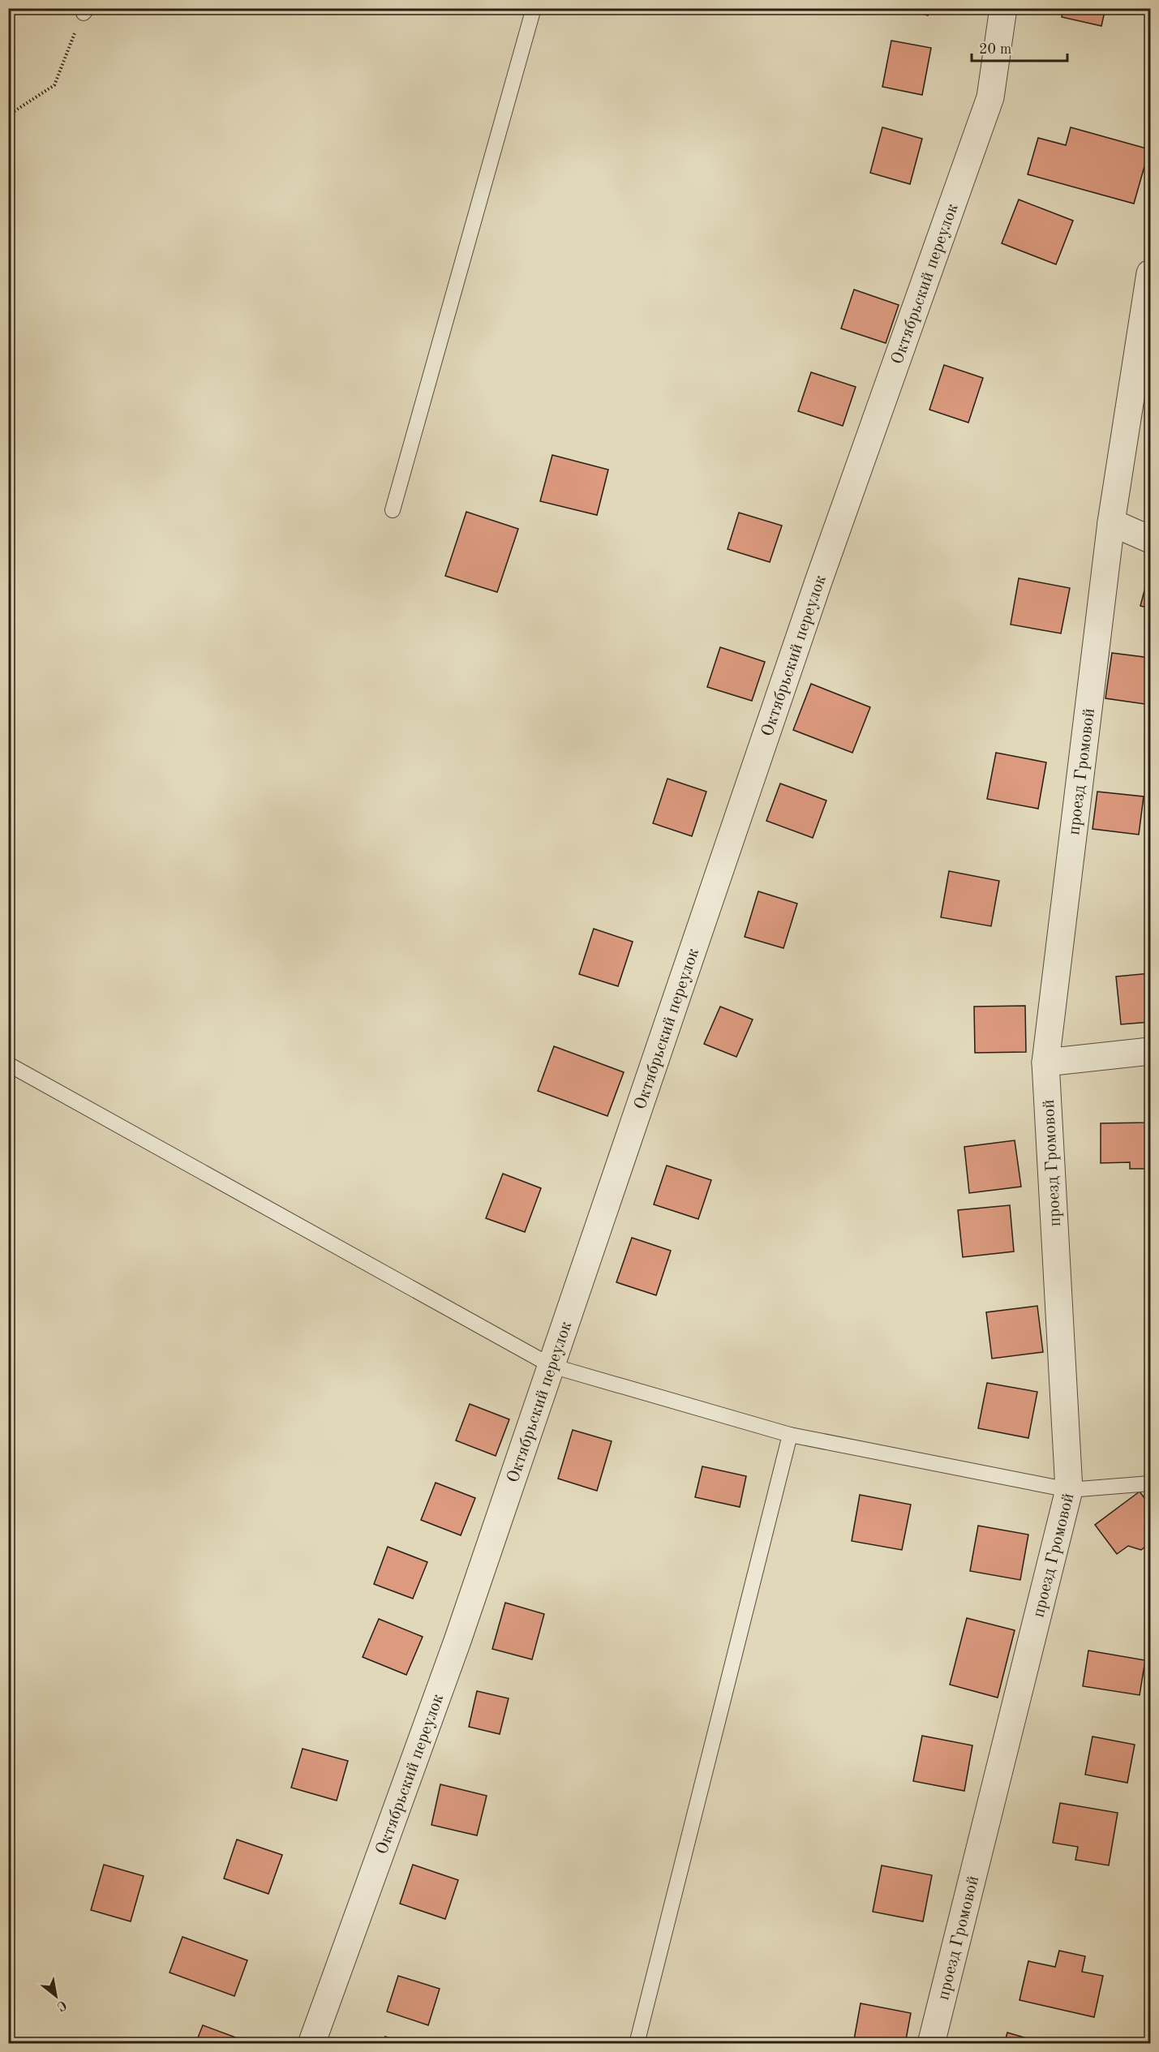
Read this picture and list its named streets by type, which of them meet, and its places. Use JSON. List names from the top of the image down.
{
  "streets": {
    "street": ["Октябрьский переулок", "проезд Громовой"]
  },
  "scale_bar": "20 m",
  "north": "bottom right"
}
